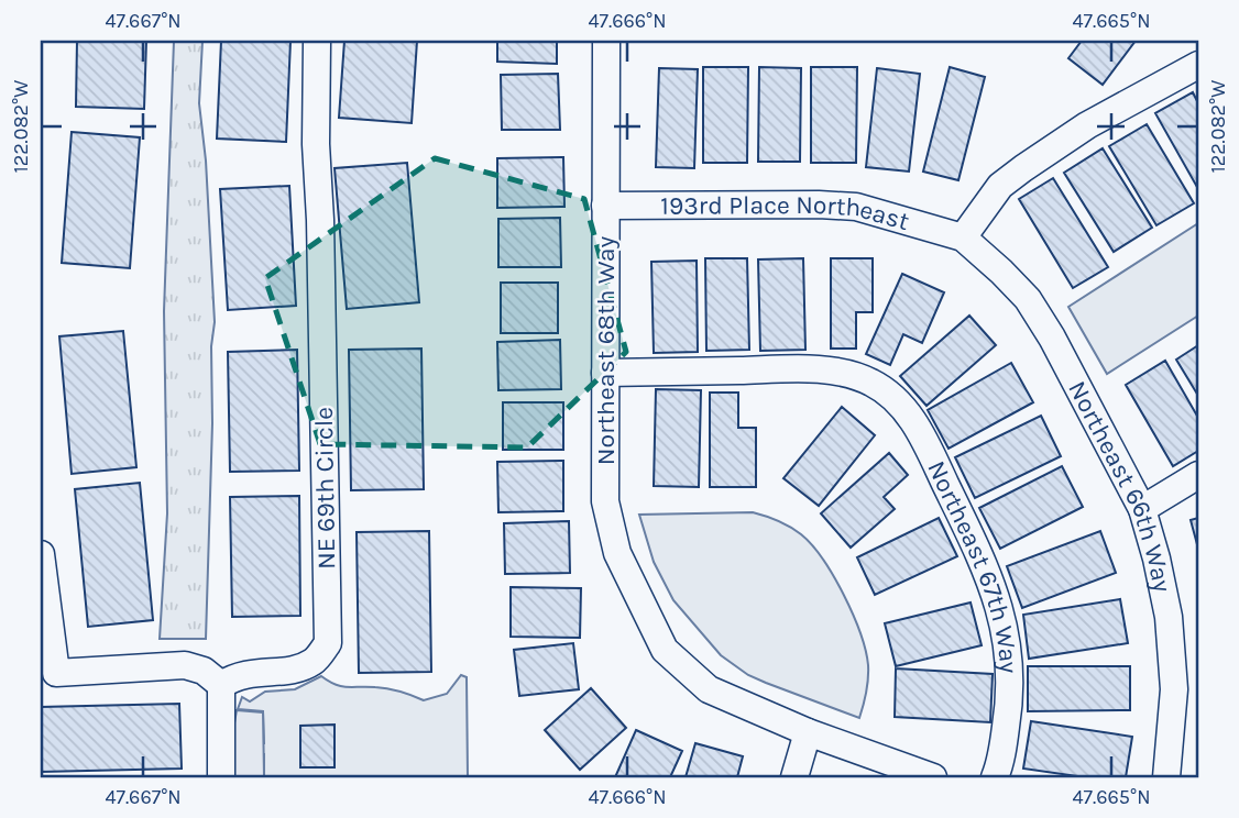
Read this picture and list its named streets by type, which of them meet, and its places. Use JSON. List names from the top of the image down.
{
  "streets": {
    "street": [
      "193rd Place Northeast",
      "Northeast 68th Way",
      "NE 69th Circle",
      "Northeast 66th Way",
      "Northeast 67th Way"
    ]
  },
  "crossings": [
    ["193rd Place Northeast", "Northeast 68th Way"],
    ["193rd Place Northeast", "Northeast 66th Way"],
    ["Northeast 68th Way", "Northeast 67th Way"]
  ],
  "coordinates": [
    "47.667°N",
    "47.666°N",
    "47.665°N",
    "122.082°W"
  ]
}
